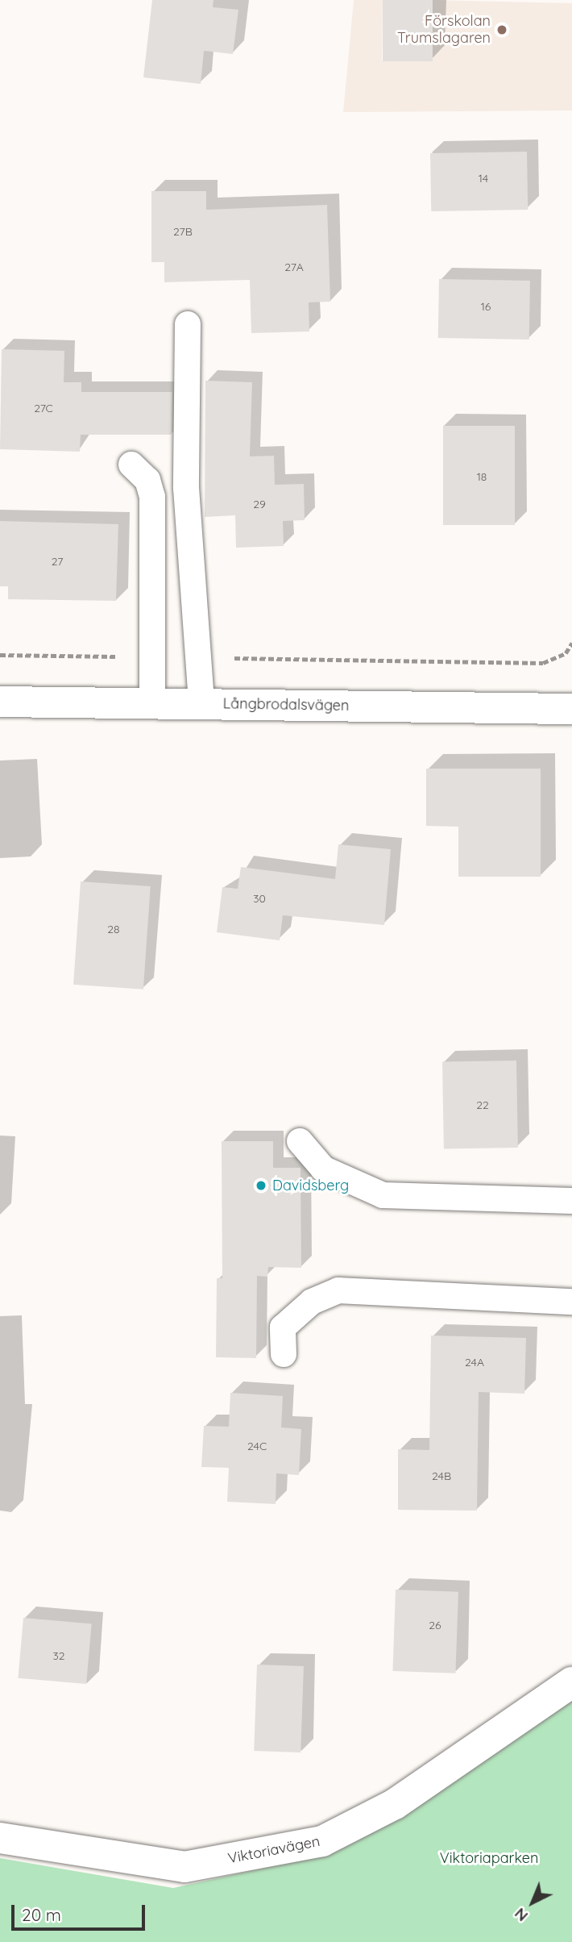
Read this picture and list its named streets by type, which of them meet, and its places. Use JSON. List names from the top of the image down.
{
  "streets": {
    "street": ["Långbrodalsvägen", "Viktoriavägen"]
  },
  "parks": ["Viktoriaparken"],
  "places": ["Förskolan Trumslagaren", "Davidsberg"],
  "house_numbers": [
    "14",
    "27B",
    "27A",
    "16",
    "27C",
    "18",
    "29",
    "27",
    "30",
    "28",
    "22",
    "24A",
    "24C",
    "24B",
    "26",
    "32"
  ],
  "scale_bar": "20 m",
  "north": "bottom left"
}
